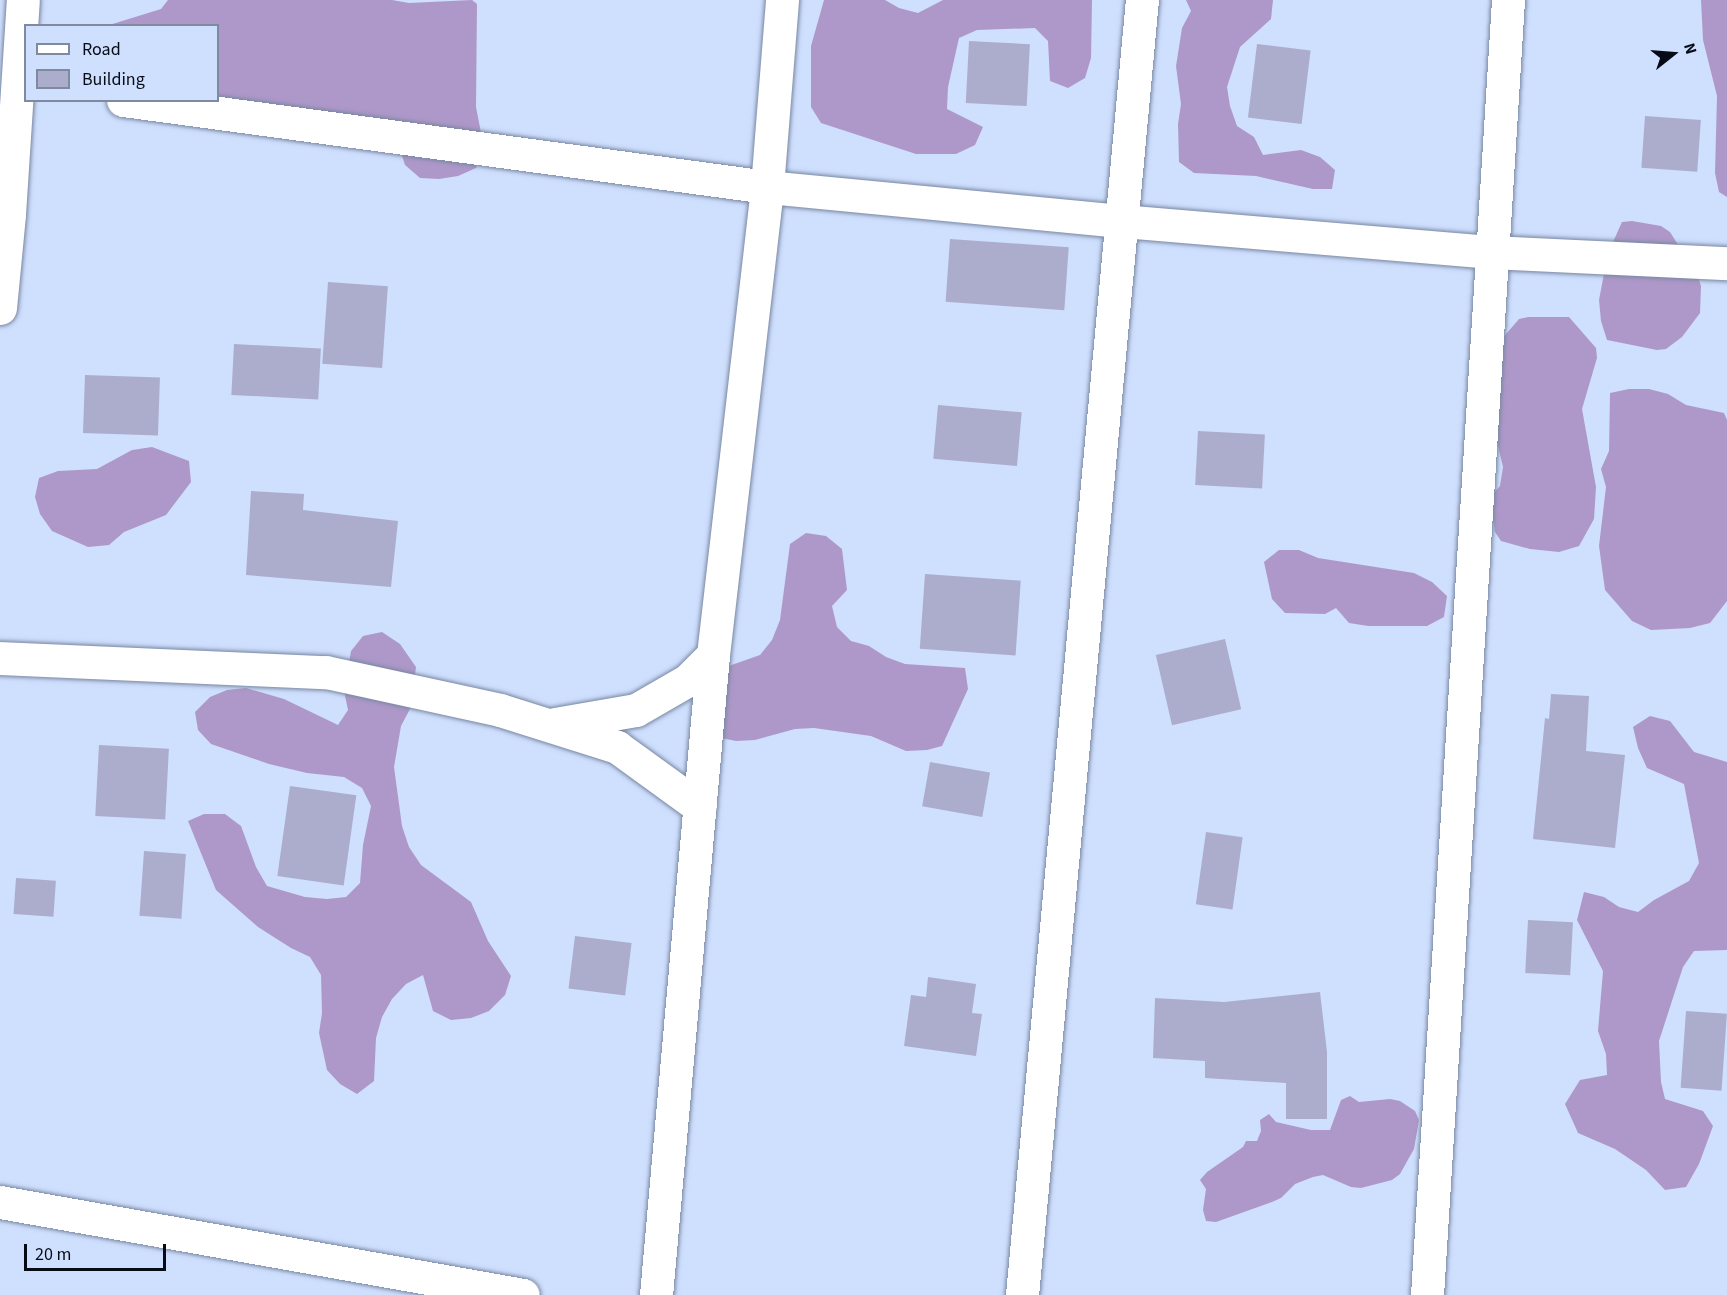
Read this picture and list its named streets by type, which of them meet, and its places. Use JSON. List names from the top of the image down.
{
  "legend": ["Road", "Building"],
  "scale_bar": "20 m",
  "north": "right"
}
